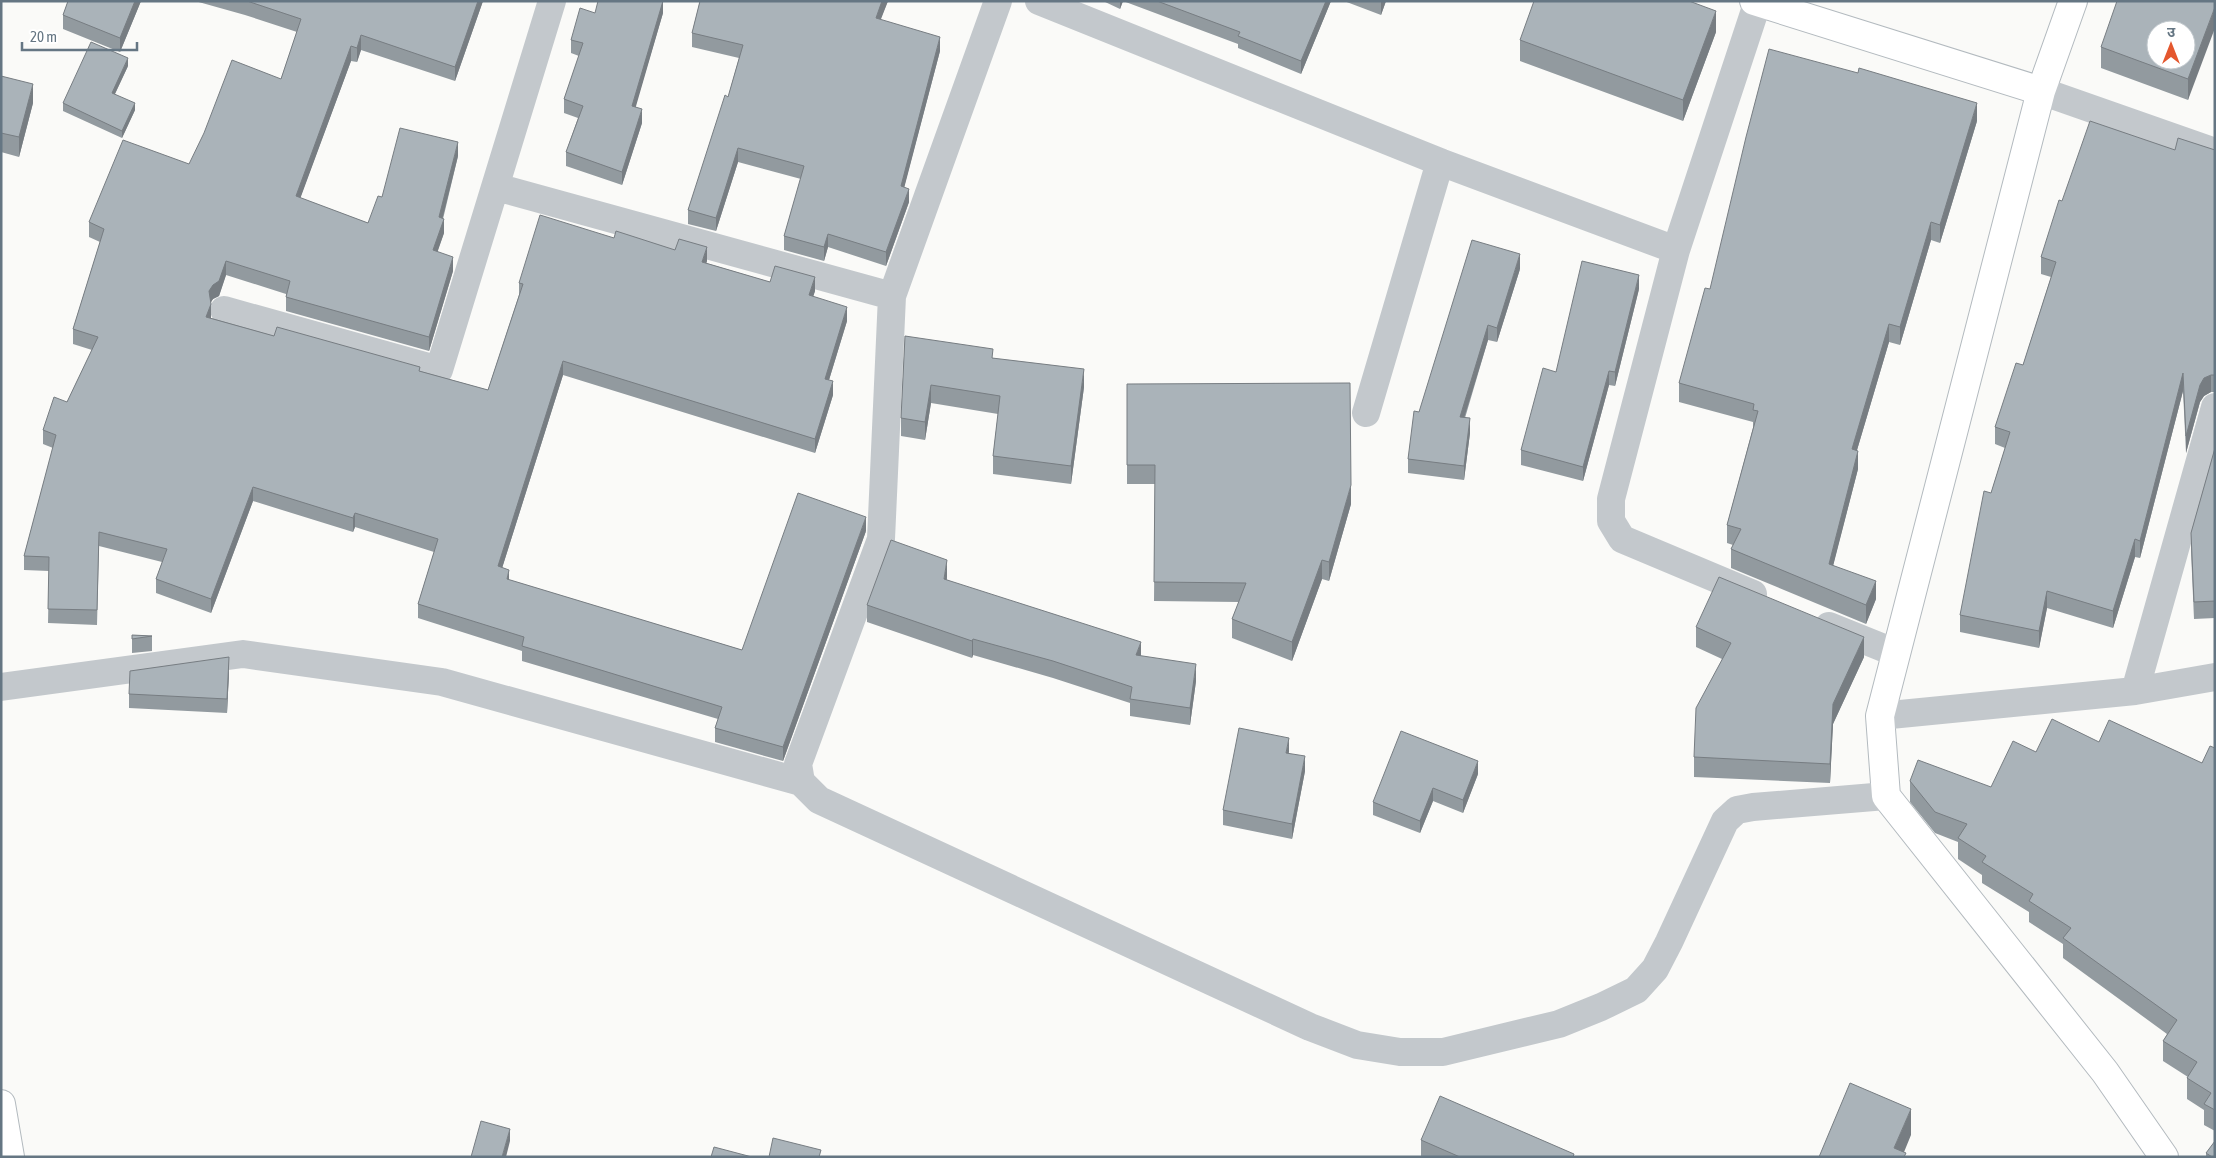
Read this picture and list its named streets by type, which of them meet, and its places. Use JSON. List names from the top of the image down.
{
  "scale_bar": "20 m",
  "north": "top"
}
